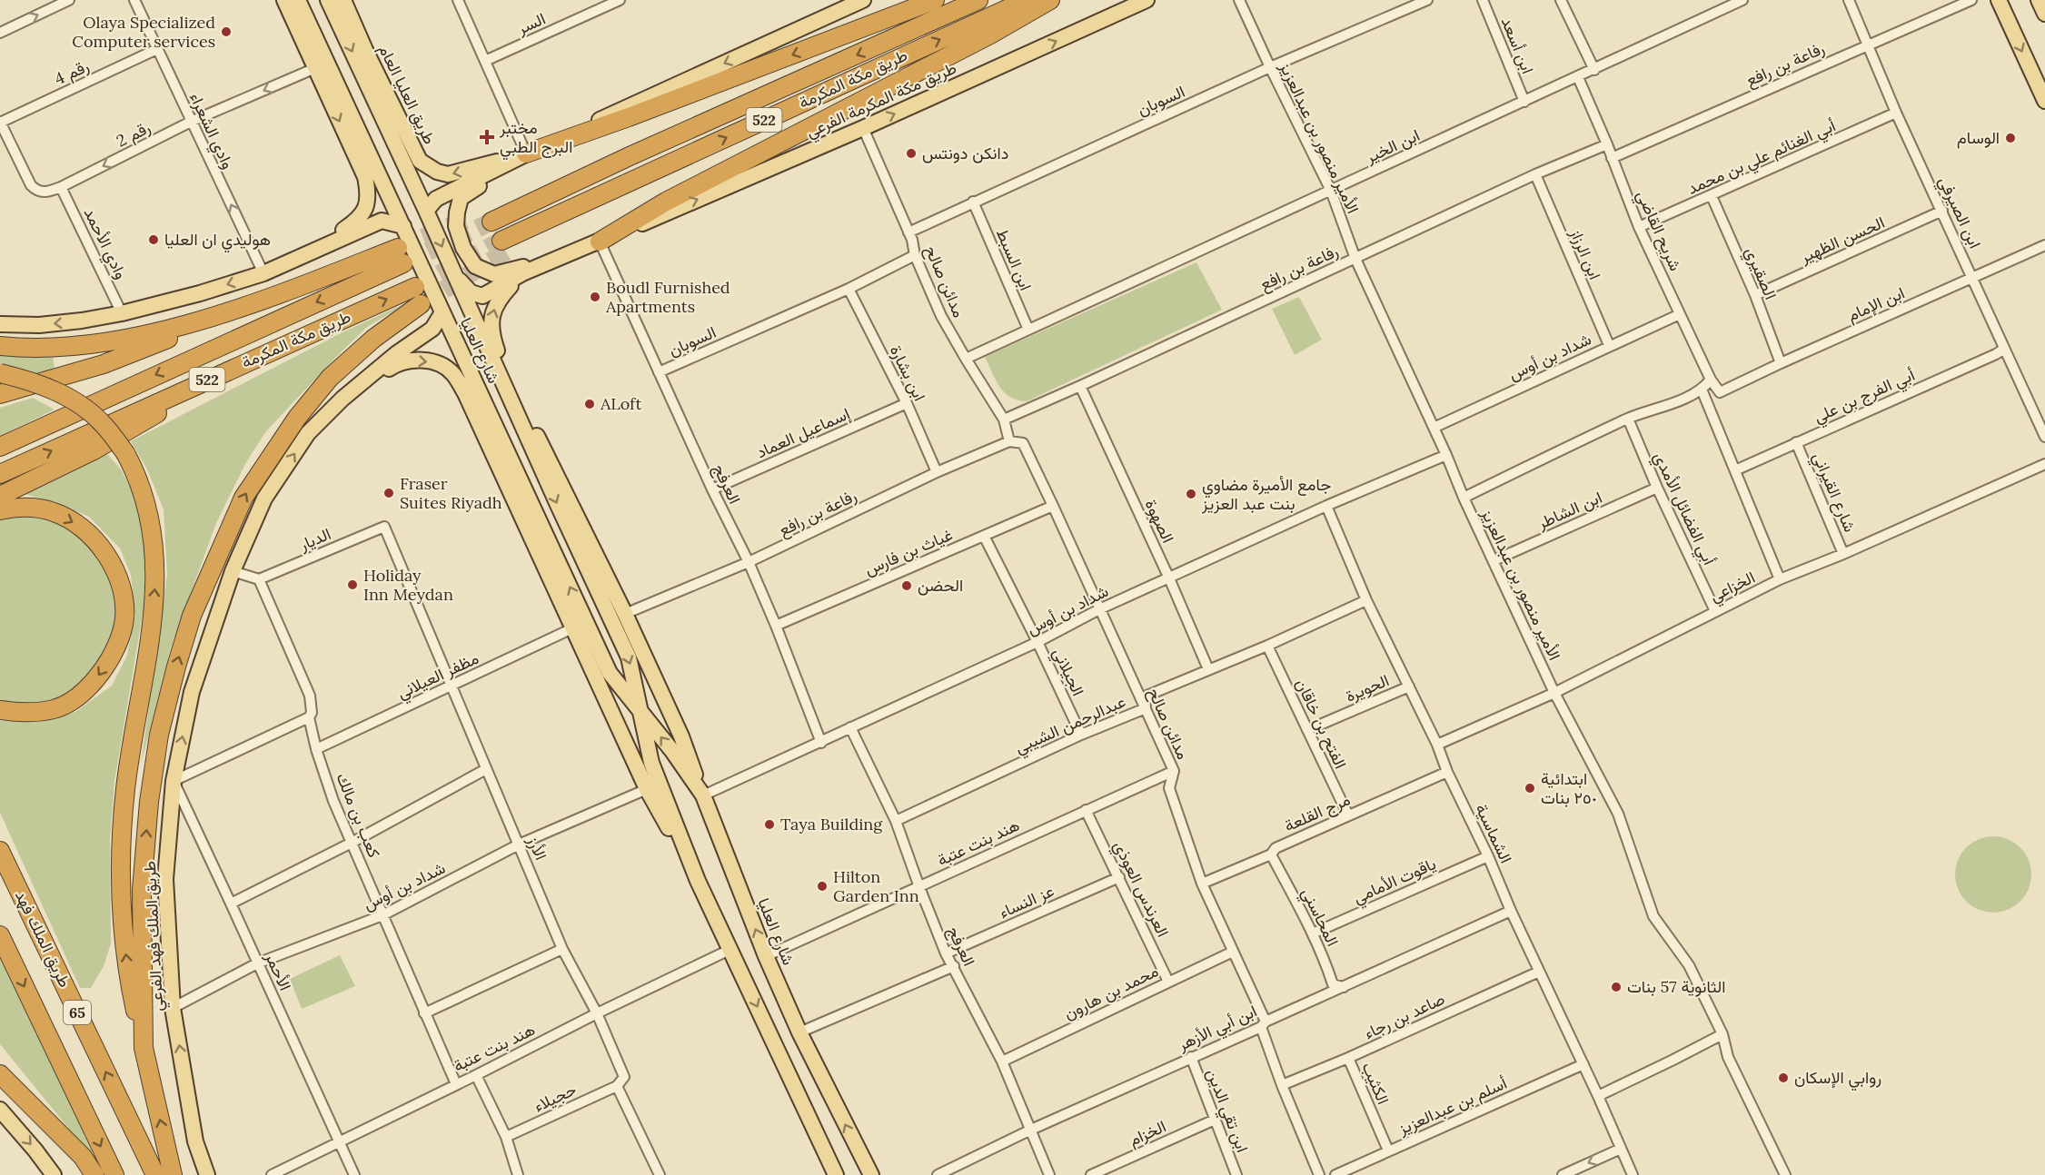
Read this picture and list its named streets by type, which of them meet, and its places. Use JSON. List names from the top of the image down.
{
  "streets": {
    "highway": [
      "طريق مكة المكرمة",
      "522",
      "طريق الملك فهد",
      "65"
    ],
    "main road": [
      "طريق العليا العام",
      "طريق مكة المكرمة الفرعي",
      "شارع العليا",
      "طريق الملك فهد الفرعي"
    ],
    "street": [
      "السر",
      "ابن أسعد",
      "رفاعة بن رافع",
      "رقم 4",
      "السوبان",
      "وادي الشعراء",
      "رقم 2",
      "الأمير منصور بن عبدالعزيز",
      "ابن الخير",
      "أبي الغنائم علي بن محمد",
      "ابن الصيرفي",
      "شريح القاضي",
      "الحسن الظهير",
      "وادي الأحمد",
      "ابن الرزاز",
      "ابن السبط",
      "الصقيري",
      "مدائن صالح",
      "ابن الإمام",
      "شداد بن أوس",
      "ابن بشارة",
      "أبي الفرج بن علي",
      "إسماعيل العماد",
      "العرفج",
      "شارع القيراني",
      "أبي الفضائل الأمدي",
      "ابن الشاطر",
      "الصهوة",
      "الديار",
      "غياث بن فارس",
      "الخزاعي",
      "الجيلاني",
      "مظفر العيلاني",
      "الحويرة",
      "الفتح بن خاقان",
      "عبدالرحمن الشيبي",
      "مرج القلعة",
      "كعب بن مالك",
      "الشماسية",
      "هند بنت عتبة",
      "الأرز",
      "ياقوت الأمامي",
      "العرندس العوذي",
      "عز النساء",
      "المحاسني",
      "الأحمر",
      "محمد بن هارون",
      "صاعد بن رجاء",
      "ابن أبي الأزهر",
      "الكثيب",
      "حجيلاء",
      "أسلم بن عبدالعزيز",
      "ابن تقي الدين",
      "الخزام"
    ]
  },
  "crossings": [
    ["ابن أسعد", "ابن الخير"],
    ["رفاعة بن رافع", "الأمير منصور بن عبدالعزيز"],
    ["رفاعة بن رافع", "ابن الصيرفي"],
    ["رفاعة بن رافع", "شريح القاضي"],
    ["رفاعة بن رافع", "ابن الرزاز"],
    ["رفاعة بن رافع", "مدائن صالح"],
    ["رفاعة بن رافع", "ابن بشارة"],
    ["رفاعة بن رافع", "العرفج"],
    ["رفاعة بن رافع", "الصهوة"],
    ["رقم 4", "وادي الشعراء"],
    ["رقم 4", "رقم 2"],
    ["طريق مكة المكرمة الفرعي", "مدائن صالح"],
    ["طريق مكة المكرمة الفرعي", "شارع العليا"],
    ["طريق مكة المكرمة الفرعي", "العرفج"],
    ["السوبان", "الأمير منصور بن عبدالعزيز"],
    ["السوبان", "ابن السبط"],
    ["السوبان", "مدائن صالح"],
    ["السوبان", "ابن بشارة"],
    ["السوبان", "العرفج"],
    ["وادي الشعراء", "رقم 2"],
    ["رقم 2", "وادي الأحمد"],
    ["الأمير منصور بن عبدالعزيز", "ابن الخير"],
    ["الأمير منصور بن عبدالعزيز", "شداد بن أوس"],
    ["الأمير منصور بن عبدالعزيز", "ابن الشاطر"],
    ["الأمير منصور بن عبدالعزيز", "الخزاعي"],
    ["ابن الخير", "شريح القاضي"],
    ["ابن الخير", "ابن السبط"],
    ["ابن الخير", "مدائن صالح"],
    ["أبي الغنائم علي بن محمد", "ابن الصيرفي"],
    ["أبي الغنائم علي بن محمد", "شريح القاضي"],
    ["أبي الغنائم علي بن محمد", "الصقيري"],
    ["ابن الصيرفي", "الحسن الظهير"],
    ["ابن الصيرفي", "ابن الإمام"],
    ["ابن الصيرفي", "أبي الفرج بن علي"],
    ["شريح القاضي", "ابن الإمام"],
    ["شريح القاضي", "شداد بن أوس"],
    ["الحسن الظهير", "الصقيري"],
    ["ابن الرزاز", "شداد بن أوس"],
    ["الصقيري", "ابن الإمام"],
    ["مدائن صالح", "شداد بن أوس"],
    ["مدائن صالح", "غياث بن فارس"],
    ["مدائن صالح", "عبدالرحمن الشيبي"],
    ["مدائن صالح", "مرج القلعة"],
    ["مدائن صالح", "هند بنت عتبة"],
    ["مدائن صالح", "محمد بن هارون"],
    ["مدائن صالح", "صاعد بن رجاء"],
    ["مدائن صالح", "ابن أبي الأزهر"],
    ["شارع العليا", "شداد بن أوس"],
    ["شارع العليا", "هند بنت عتبة"],
    ["شداد بن أوس", "العرفج"],
    ["شداد بن أوس", "الصهوة"],
    ["شداد بن أوس", "الجيلاني"],
    ["شداد بن أوس", "كعب بن مالك"],
    ["شداد بن أوس", "الشماسية"],
    ["شداد بن أوس", "الأرز"],
    ["شداد بن أوس", "طريق الملك فهد الفرعي"],
    ["شداد بن أوس", "الأحمر"],
    ["ابن بشارة", "إسماعيل العماد"],
    ["أبي الفرج بن علي", "شارع القيراني"],
    ["إسماعيل العماد", "العرفج"],
    ["العرفج", "غياث بن فارس"],
    ["العرفج", "عبدالرحمن الشيبي"],
    ["العرفج", "هند بنت عتبة"],
    ["العرفج", "عز النساء"],
    ["العرفج", "محمد بن هارون"],
    ["العرفج", "ابن أبي الأزهر"],
    ["شارع القيراني", "الخزاعي"],
    ["أبي الفضائل الأمدي", "ابن الشاطر"],
    ["أبي الفضائل الأمدي", "الخزاعي"],
    ["الصهوة", "عبدالرحمن الشيبي"],
    ["الديار", "كعب بن مالك"],
    ["الديار", "الأرز"],
    ["غياث بن فارس", "الجيلاني"],
    ["الخزاعي", "الشماسية"],
    ["الجيلاني", "عبدالرحمن الشيبي"],
    ["مظفر العيلاني", "كعب بن مالك"],
    ["مظفر العيلاني", "الأرز"],
    ["الحويرة", "الفتح بن خاقان"],
    ["الحويرة", "الشماسية"],
    ["الفتح بن خاقان", "عبدالرحمن الشيبي"],
    ["الفتح بن خاقان", "مرج القلعة"],
    ["عبدالرحمن الشيبي", "الشماسية"],
    ["مرج القلعة", "الشماسية"],
    ["مرج القلعة", "المحاسني"],
    ["كعب بن مالك", "هند بنت عتبة"],
    ["الشماسية", "ياقوت الأمامي"],
    ["الشماسية", "صاعد بن رجاء"],
    ["الشماسية", "ابن أبي الأزهر"],
    ["الشماسية", "أسلم بن عبدالعزيز"],
    ["هند بنت عتبة", "الأرز"],
    ["هند بنت عتبة", "العرندس العوذي"],
    ["هند بنت عتبة", "الأحمر"],
    ["الأرز", "حجيلاء"],
    ["ياقوت الأمامي", "المحاسني"],
    ["العرندس العوذي", "عز النساء"],
    ["العرندس العوذي", "محمد بن هارون"],
    ["المحاسني", "ابن أبي الأزهر"],
    ["طريق الملك فهد الفرعي", "الأحمر"],
    ["صاعد بن رجاء", "الكثيب"],
    ["ابن أبي الأزهر", "ابن تقي الدين"],
    ["الكثيب", "أسلم بن عبدالعزيز"],
    ["ابن تقي الدين", "الخزام"]
  ],
  "one_way": [
    "طريق العليا العام",
    "وادي الشعراء",
    "رقم 2",
    "طريق الملك فهد الفرعي"
  ],
  "places": {
    "other": [
      "Olaya Specialized Computer services",
      "الوسام",
      "دانكن دونتس",
      "هوليدي ان العليا",
      "Boudl Furnished Apartments",
      "ALoft",
      "Fraser Suites Riyadh",
      "جامع الأميرة مضاوي بنت عبد العزيز",
      "Holiday Inn Meydan",
      "الحضن",
      "ابتدائية ٢٥٠ بنات",
      "Taya Building",
      "Hilton Garden Inn",
      "الثانوية 57 بنات",
      "روابي الإسكان"
    ],
    "health": ["مختبر البرج الطبي"]
  }
}
